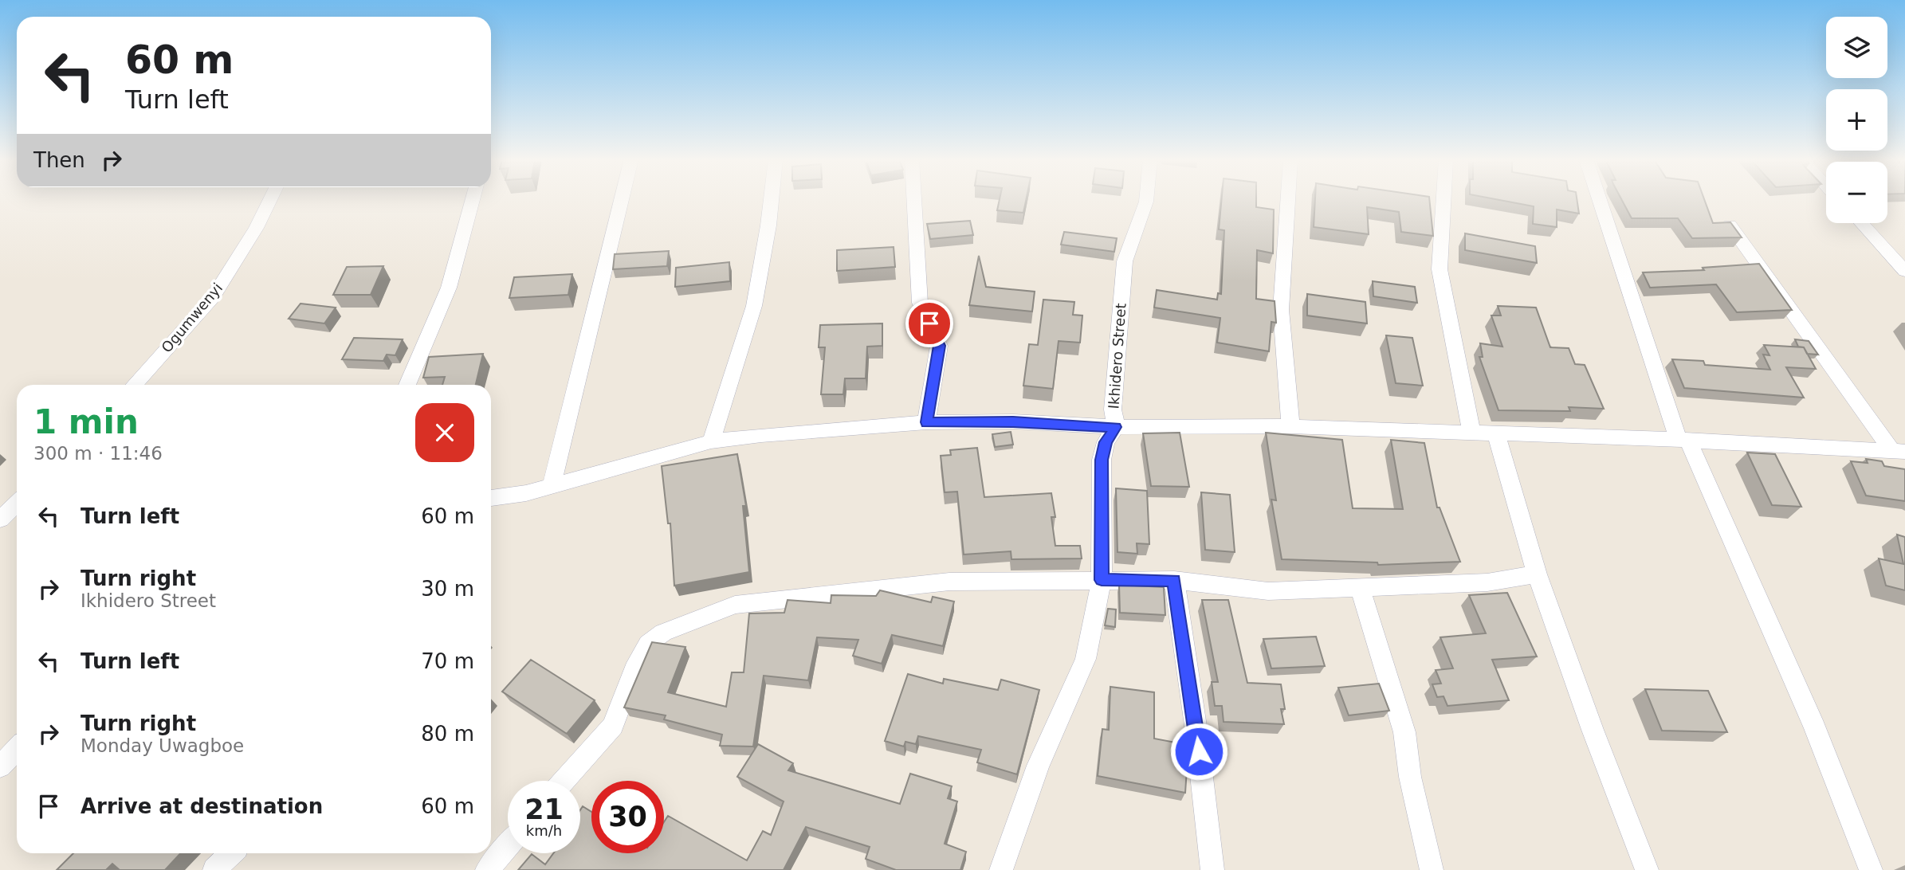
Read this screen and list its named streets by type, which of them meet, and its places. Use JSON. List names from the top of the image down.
{
  "streets": {
    "street": ["Ogumwenyi", "Ikhidero Street"]
  },
  "page": {
    "map_buttons": ["+", "−"],
    "turn": ["60 m", "Turn left"],
    "then": "Then",
    "heading": ["1 min", "300 m · 11:46"],
    "list": [
      {
        "name": "Turn left",
        "value": "60 m"
      },
      {
        "name": "Turn right",
        "note": "Ikhidero Street",
        "value": "30 m"
      },
      {
        "name": "Turn left",
        "value": "70 m"
      },
      {
        "name": "Turn right",
        "note": "Monday Uwagboe",
        "value": "80 m"
      },
      {
        "name": "Arrive at destination",
        "value": "60 m"
      }
    ],
    "speed": "21 km/h",
    "limit": "30"
  }
}
